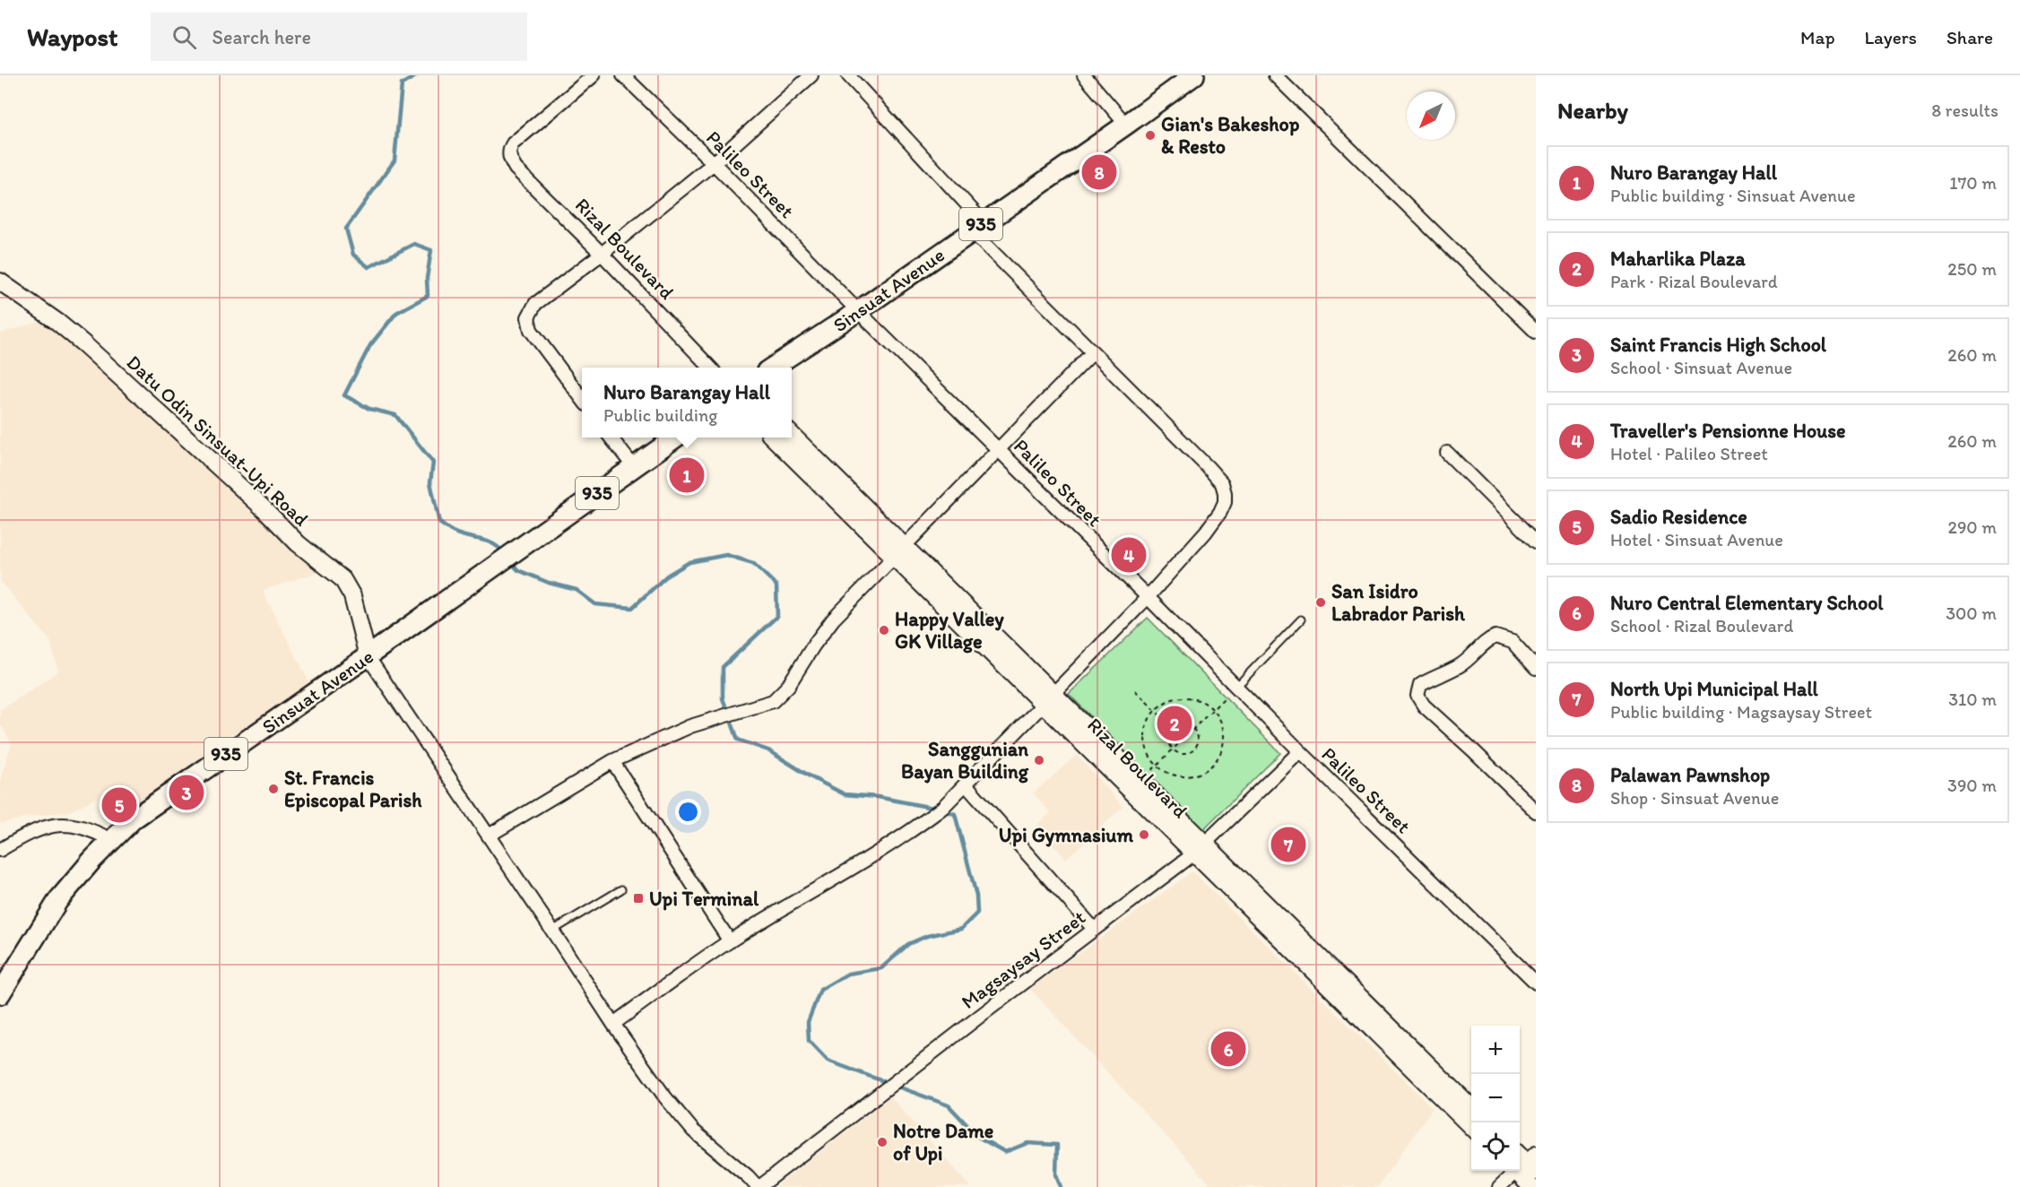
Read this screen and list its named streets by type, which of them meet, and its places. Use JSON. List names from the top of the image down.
{
  "streets": {
    "main road": [
      "935",
      "Rizal Boulevard",
      "Sinsuat Avenue",
      "Datu Odin Sinsuat-Upi Road"
    ],
    "street": ["Palileo Street", "Magsaysay Street"]
  },
  "crossings": [
    ["Palileo Street", "Sinsuat Avenue"],
    ["Palileo Street", "Magsaysay Street"],
    ["Rizal Boulevard", "Magsaysay Street"],
    ["Sinsuat Avenue", "Datu Odin Sinsuat-Upi Road"]
  ],
  "places": {
    "other": [
      "Gian's Bakeshop & Resto",
      "San Isidro Labrador Parish",
      "Happy Valley GK Village",
      "Sanggunian Bayan Building",
      "St. Francis Episcopal Parish",
      "Upi Gymnasium",
      "Notre Dame of Upi"
    ],
    "transit": ["Upi Terminal"]
  },
  "north": "bottom left",
  "page": {
    "header": "Waypost",
    "search": "Search here",
    "nav": ["Map", "Layers", "Share"],
    "heading": ["Nearby", "8 results"],
    "list": [
      {
        "mark": "1",
        "name": "Nuro Barangay Hall",
        "note": "Public building · Sinsuat Avenue",
        "value": "170 m"
      },
      {
        "mark": "2",
        "name": "Maharlika Plaza",
        "note": "Park · Rizal Boulevard",
        "value": "250 m"
      },
      {
        "mark": "3",
        "name": "Saint Francis High School",
        "note": "School · Sinsuat Avenue",
        "value": "260 m"
      },
      {
        "mark": "4",
        "name": "Traveller's Pensionne House",
        "note": "Hotel · Palileo Street",
        "value": "260 m"
      },
      {
        "mark": "5",
        "name": "Sadio Residence",
        "note": "Hotel · Sinsuat Avenue",
        "value": "290 m"
      },
      {
        "mark": "6",
        "name": "Nuro Central Elementary School",
        "note": "School · Rizal Boulevard",
        "value": "300 m"
      },
      {
        "mark": "7",
        "name": "North Upi Municipal Hall",
        "note": "Public building · Magsaysay Street",
        "value": "310 m"
      },
      {
        "mark": "8",
        "name": "Palawan Pawnshop",
        "note": "Shop · Sinsuat Avenue",
        "value": "390 m"
      }
    ],
    "pins": [
      "8",
      "1",
      "4",
      "2",
      "3",
      "5",
      "7",
      "6"
    ],
    "popup": ["Nuro Barangay Hall", "Public building"],
    "map_buttons": ["+", "−"]
  }
}
